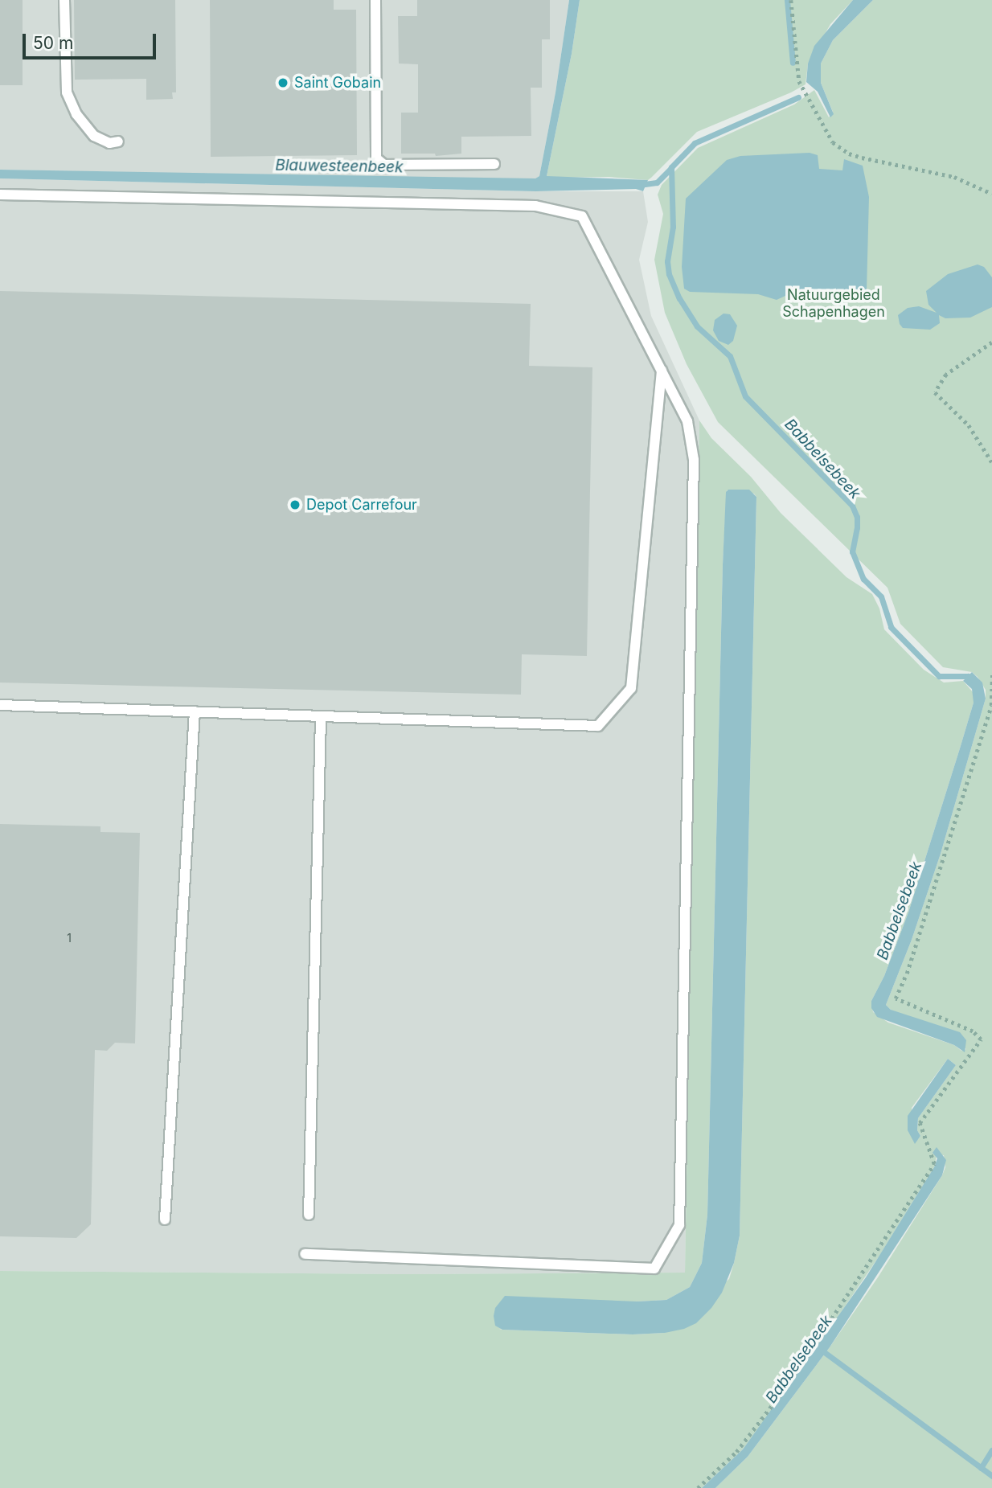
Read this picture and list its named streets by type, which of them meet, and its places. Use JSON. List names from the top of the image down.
{
  "water": ["Blauwesteenbeek", "Babbelsebeek"],
  "parks": ["Natuurgebied Schapenhagen"],
  "places": ["Saint Gobain", "Depot Carrefour"],
  "house_numbers": ["1"],
  "scale_bar": "50 m"
}
